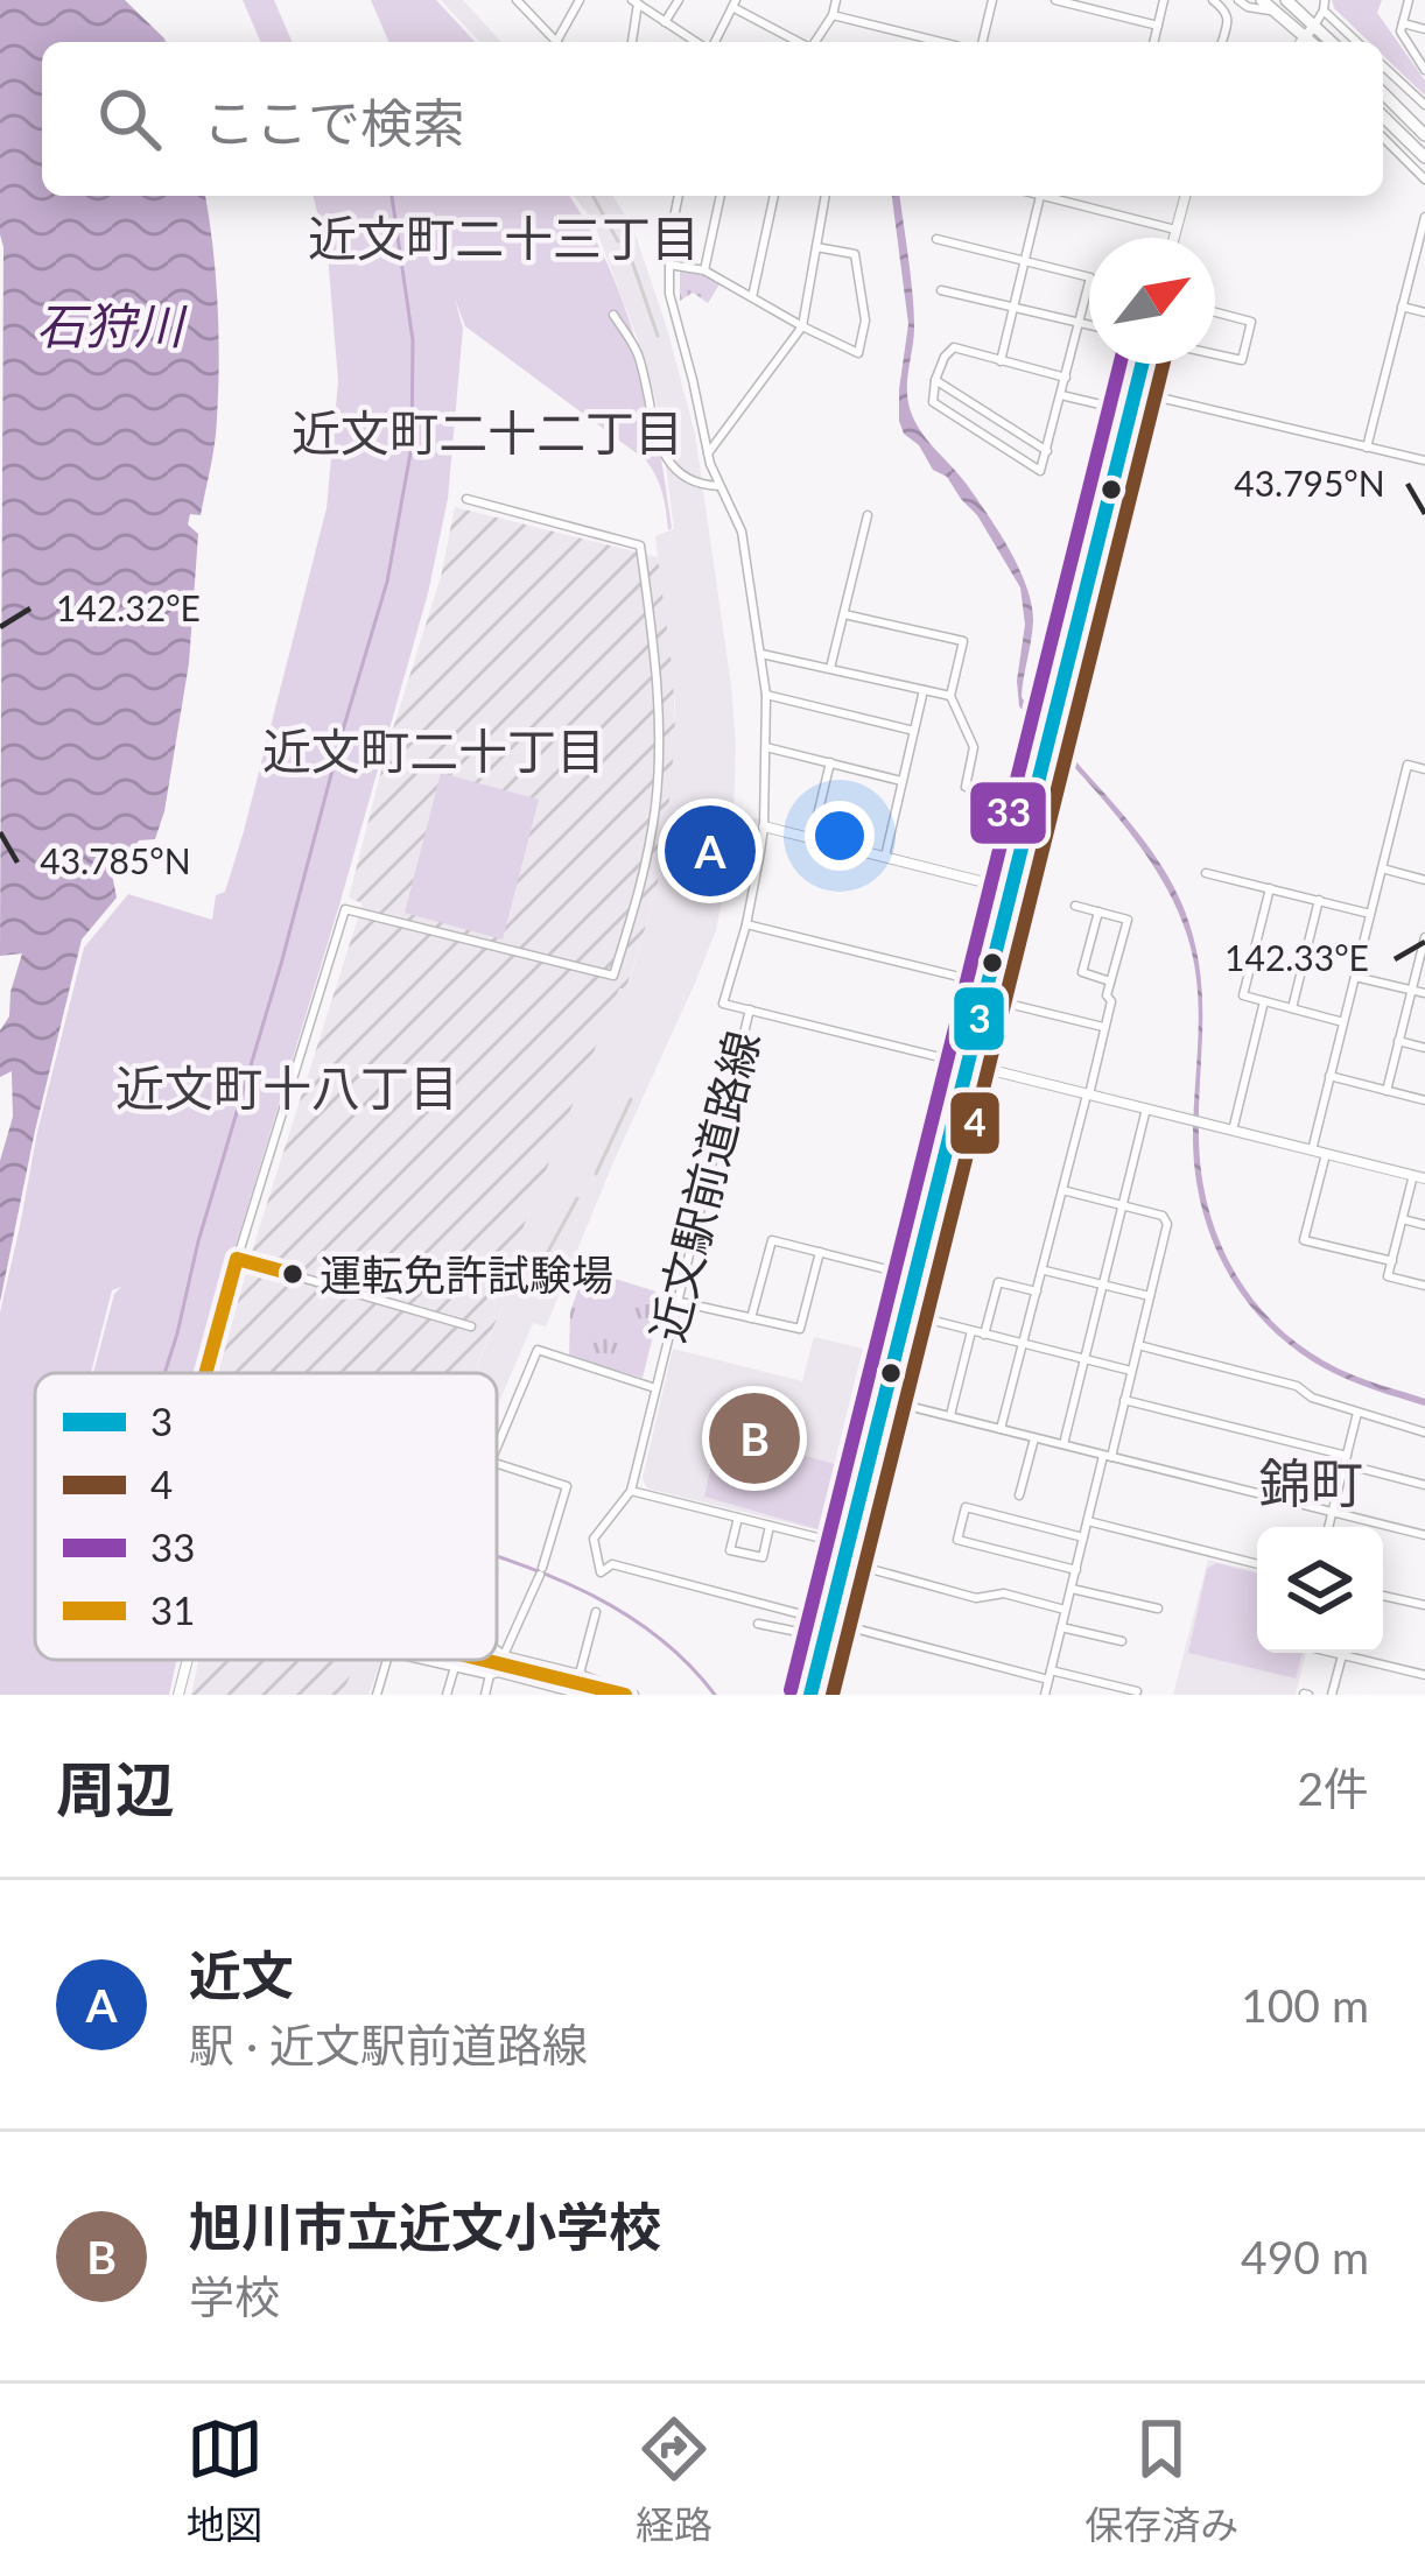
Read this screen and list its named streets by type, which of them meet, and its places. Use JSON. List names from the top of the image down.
{
  "streets": {
    "street": ["近文駅前道路線"]
  },
  "districts": [
    "近文町二十三丁目",
    "近文町二十二丁目",
    "近文町二十丁目",
    "近文町十八丁目",
    "錦町"
  ],
  "water": ["石狩川"],
  "places": ["運転免許試験場"],
  "lines": [
    "transit line 3",
    "transit line 4",
    "transit line 33",
    "transit line 31"
  ],
  "legend": [
    "3",
    "4",
    "33",
    "31"
  ],
  "north": "top right",
  "page": {
    "search": "ここで検索",
    "pins": ["A", "B"],
    "heading": ["周辺", "2件"],
    "list": [
      {
        "mark": "A",
        "name": "近文",
        "note": "駅 · 近文駅前道路線",
        "value": "100 m"
      },
      {
        "mark": "B",
        "name": "旭川市立近文小学校",
        "note": "学校",
        "value": "490 m"
      }
    ],
    "nav": ["地図", "経路", "保存済み"]
  },
  "coordinates": [
    "43.795°N",
    "142.32°E",
    "43.785°N",
    "142.33°E"
  ]
}
